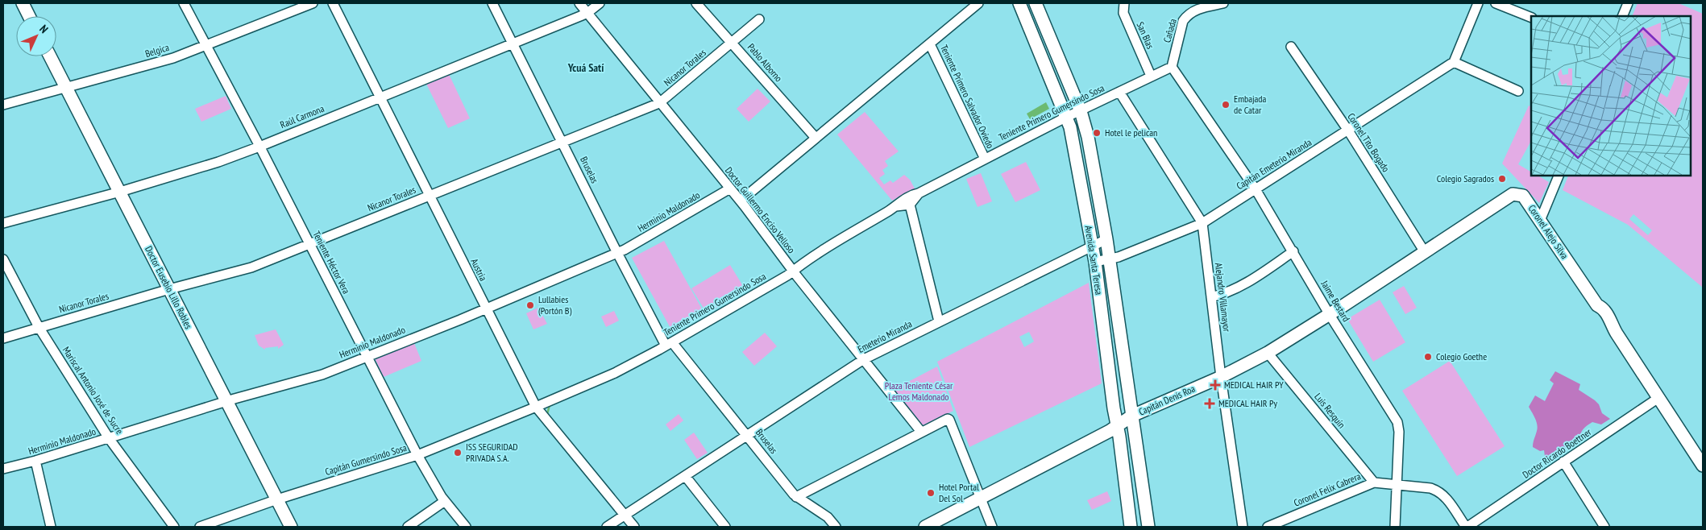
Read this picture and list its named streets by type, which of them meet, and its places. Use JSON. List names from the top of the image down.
{
  "streets": {
    "main road": [
      "Coronel Alejo Silva",
      "Avenida Santa Teresa",
      "Doctor Eusebio Lillo Robles",
      "Capitán Denis Roa"
    ],
    "street": [
      "Cañada",
      "San Blas",
      "Belgica",
      "Pablo Alborno",
      "Nicanor Torales",
      "Teniente Primero Salvador Oviedo",
      "Teniente Primero Gumersindo Sosa",
      "Raúl Carmona",
      "Coronel Tito Bogado",
      "Capitán Emeterio Miranda",
      "Bruselas",
      "Doctor Guillermo Enciso Velloso",
      "Herminio Maldonado",
      "Teniente Héctor Vera",
      "Austria",
      "Alejandro Villamayor",
      "Jaime Bestard",
      "Emeterio Miranda",
      "Mariscal Antonio José de Sucre",
      "Luis Resquin",
      "Doctor Ricardo Boettner",
      "Capitán Gumersindo Sosa",
      "Coronel Felix Cabrera"
    ]
  },
  "crossings": [
    ["Cañada", "Teniente Primero Gumersindo Sosa"],
    ["Cañada", "Jaime Bestard"],
    ["San Blas", "Teniente Primero Gumersindo Sosa"],
    ["Belgica", "Teniente Héctor Vera"],
    ["Belgica", "Doctor Eusebio Lillo Robles"],
    ["Pablo Alborno", "Nicanor Torales"],
    ["Nicanor Torales", "Bruselas"],
    ["Nicanor Torales", "Doctor Guillermo Enciso Velloso"],
    ["Nicanor Torales", "Teniente Héctor Vera"],
    ["Nicanor Torales", "Austria"],
    ["Nicanor Torales", "Doctor Eusebio Lillo Robles"],
    ["Nicanor Torales", "Mariscal Antonio José de Sucre"],
    ["Teniente Primero Salvador Oviedo", "Teniente Primero Gumersindo Sosa"],
    ["Teniente Primero Gumersindo Sosa", "Bruselas"],
    ["Teniente Primero Gumersindo Sosa", "Doctor Guillermo Enciso Velloso"],
    ["Teniente Primero Gumersindo Sosa", "Avenida Santa Teresa"],
    ["Teniente Primero Gumersindo Sosa", "Austria"],
    ["Teniente Primero Gumersindo Sosa", "Alejandro Villamayor"],
    ["Teniente Primero Gumersindo Sosa", "Jaime Bestard"],
    ["Teniente Primero Gumersindo Sosa", "Capitán Gumersindo Sosa"],
    ["Raúl Carmona", "Bruselas"],
    ["Raúl Carmona", "Doctor Guillermo Enciso Velloso"],
    ["Raúl Carmona", "Teniente Héctor Vera"],
    ["Raúl Carmona", "Austria"],
    ["Raúl Carmona", "Doctor Eusebio Lillo Robles"],
    ["Coronel Tito Bogado", "Capitán Emeterio Miranda"],
    ["Coronel Tito Bogado", "Coronel Alejo Silva"],
    ["Coronel Tito Bogado", "Capitán Denis Roa"],
    ["Capitán Emeterio Miranda", "Avenida Santa Teresa"],
    ["Capitán Emeterio Miranda", "Alejandro Villamayor"],
    ["Capitán Emeterio Miranda", "Jaime Bestard"],
    ["Bruselas", "Herminio Maldonado"],
    ["Bruselas", "Emeterio Miranda"],
    ["Doctor Guillermo Enciso Velloso", "Herminio Maldonado"],
    ["Doctor Guillermo Enciso Velloso", "Emeterio Miranda"],
    ["Herminio Maldonado", "Teniente Héctor Vera"],
    ["Herminio Maldonado", "Austria"],
    ["Herminio Maldonado", "Doctor Eusebio Lillo Robles"],
    ["Herminio Maldonado", "Mariscal Antonio José de Sucre"],
    ["Coronel Alejo Silva", "Capitán Denis Roa"],
    ["Coronel Alejo Silva", "Doctor Ricardo Boettner"],
    ["Avenida Santa Teresa", "Emeterio Miranda"],
    ["Avenida Santa Teresa", "Capitán Denis Roa"],
    ["Teniente Héctor Vera", "Capitán Gumersindo Sosa"],
    ["Austria", "Emeterio Miranda"],
    ["Austria", "Capitán Gumersindo Sosa"],
    ["Doctor Eusebio Lillo Robles", "Capitán Gumersindo Sosa"],
    ["Alejandro Villamayor", "Capitán Denis Roa"],
    ["Jaime Bestard", "Capitán Denis Roa"],
    ["Jaime Bestard", "Coronel Felix Cabrera"],
    ["Capitán Denis Roa", "Luis Resquin"],
    ["Luis Resquin", "Coronel Felix Cabrera"]
  ],
  "districts": ["Ycuá Satí"],
  "parks": ["Plaza Teniente César Lemos Maldonado"],
  "places": {
    "other": [
      "Embajada de Catar",
      "Hotel le pelican",
      "Colegio Sagrados",
      "Lullabies (Portón B)",
      "Colegio Goethe",
      "ISS SEGURIDAD PRIVADA S.A.",
      "Hotel Portal Del Sol"
    ],
    "health": ["MEDICAL HAIR PY", "MEDICAL HAIR Py"]
  },
  "north": "top right"
}
